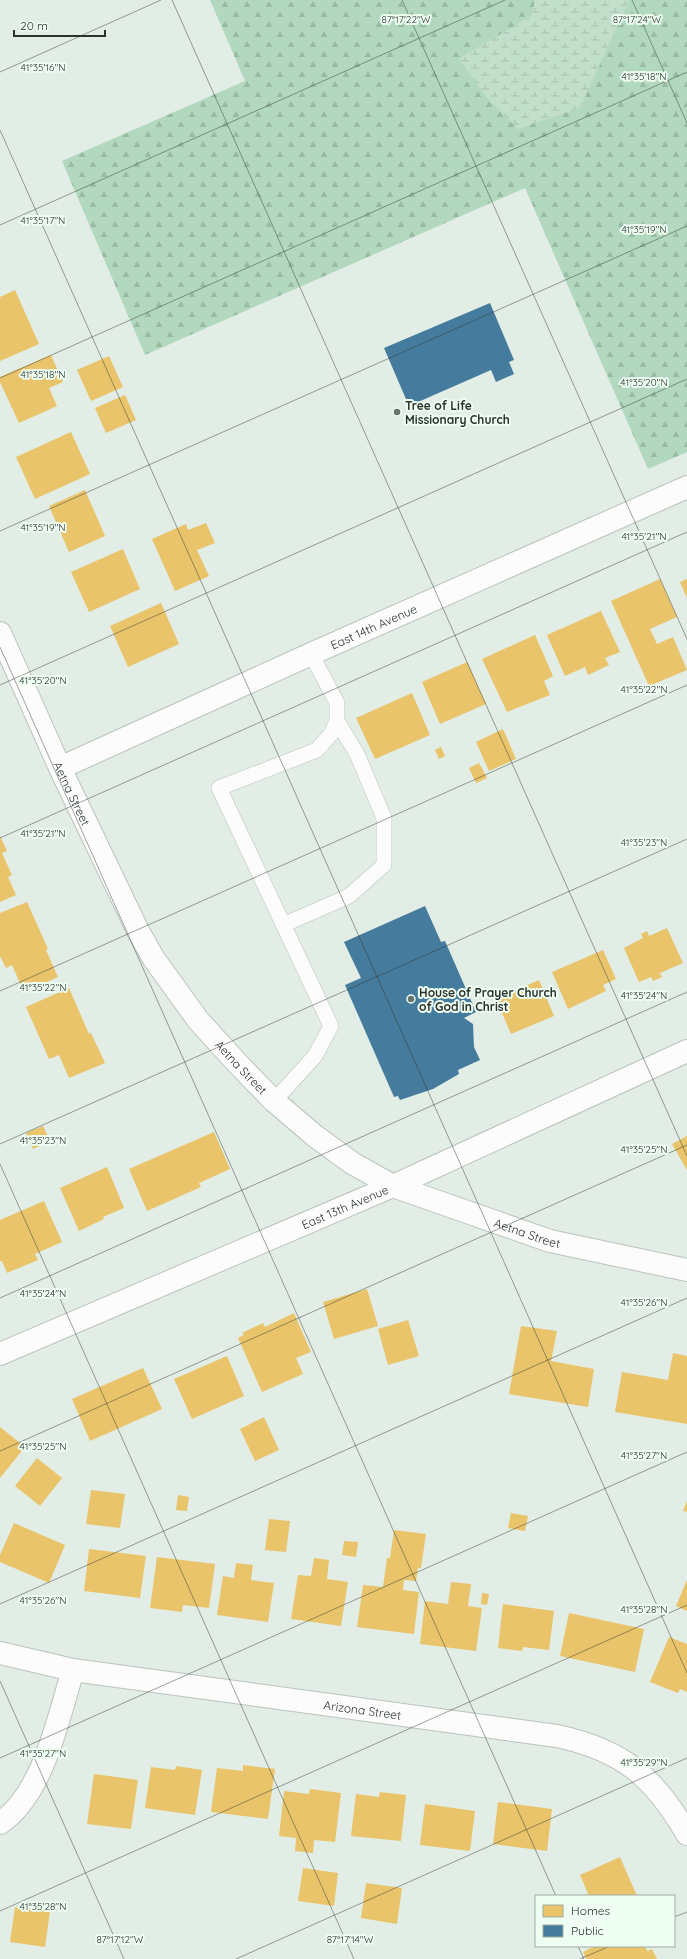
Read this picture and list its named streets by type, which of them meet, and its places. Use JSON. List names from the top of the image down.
{
  "streets": {
    "street": [
      "East 14th Avenue",
      "Aetna Street",
      "East 13th Avenue",
      "Arizona Street"
    ]
  },
  "crossings": [
    ["East 14th Avenue", "Aetna Street"],
    ["Aetna Street", "East 13th Avenue"]
  ],
  "places": ["Tree of Life Missionary Church", "House of Prayer Church of God in Christ"],
  "legend": ["Homes", "Public"],
  "scale_bar": "20 m",
  "coordinates": [
    "87°17'22\"W",
    "87°17'24\"W",
    "41°35'16\"N",
    "41°35'18\"N",
    "41°35'17\"N",
    "41°35'19\"N",
    "41°35'20\"N",
    "41°35'21\"N",
    "41°35'22\"N",
    "41°35'23\"N",
    "41°35'24\"N",
    "41°35'25\"N",
    "41°35'26\"N",
    "41°35'27\"N",
    "41°35'28\"N",
    "41°35'29\"N",
    "87°17'12\"W",
    "87°17'14\"W"
  ]
}
